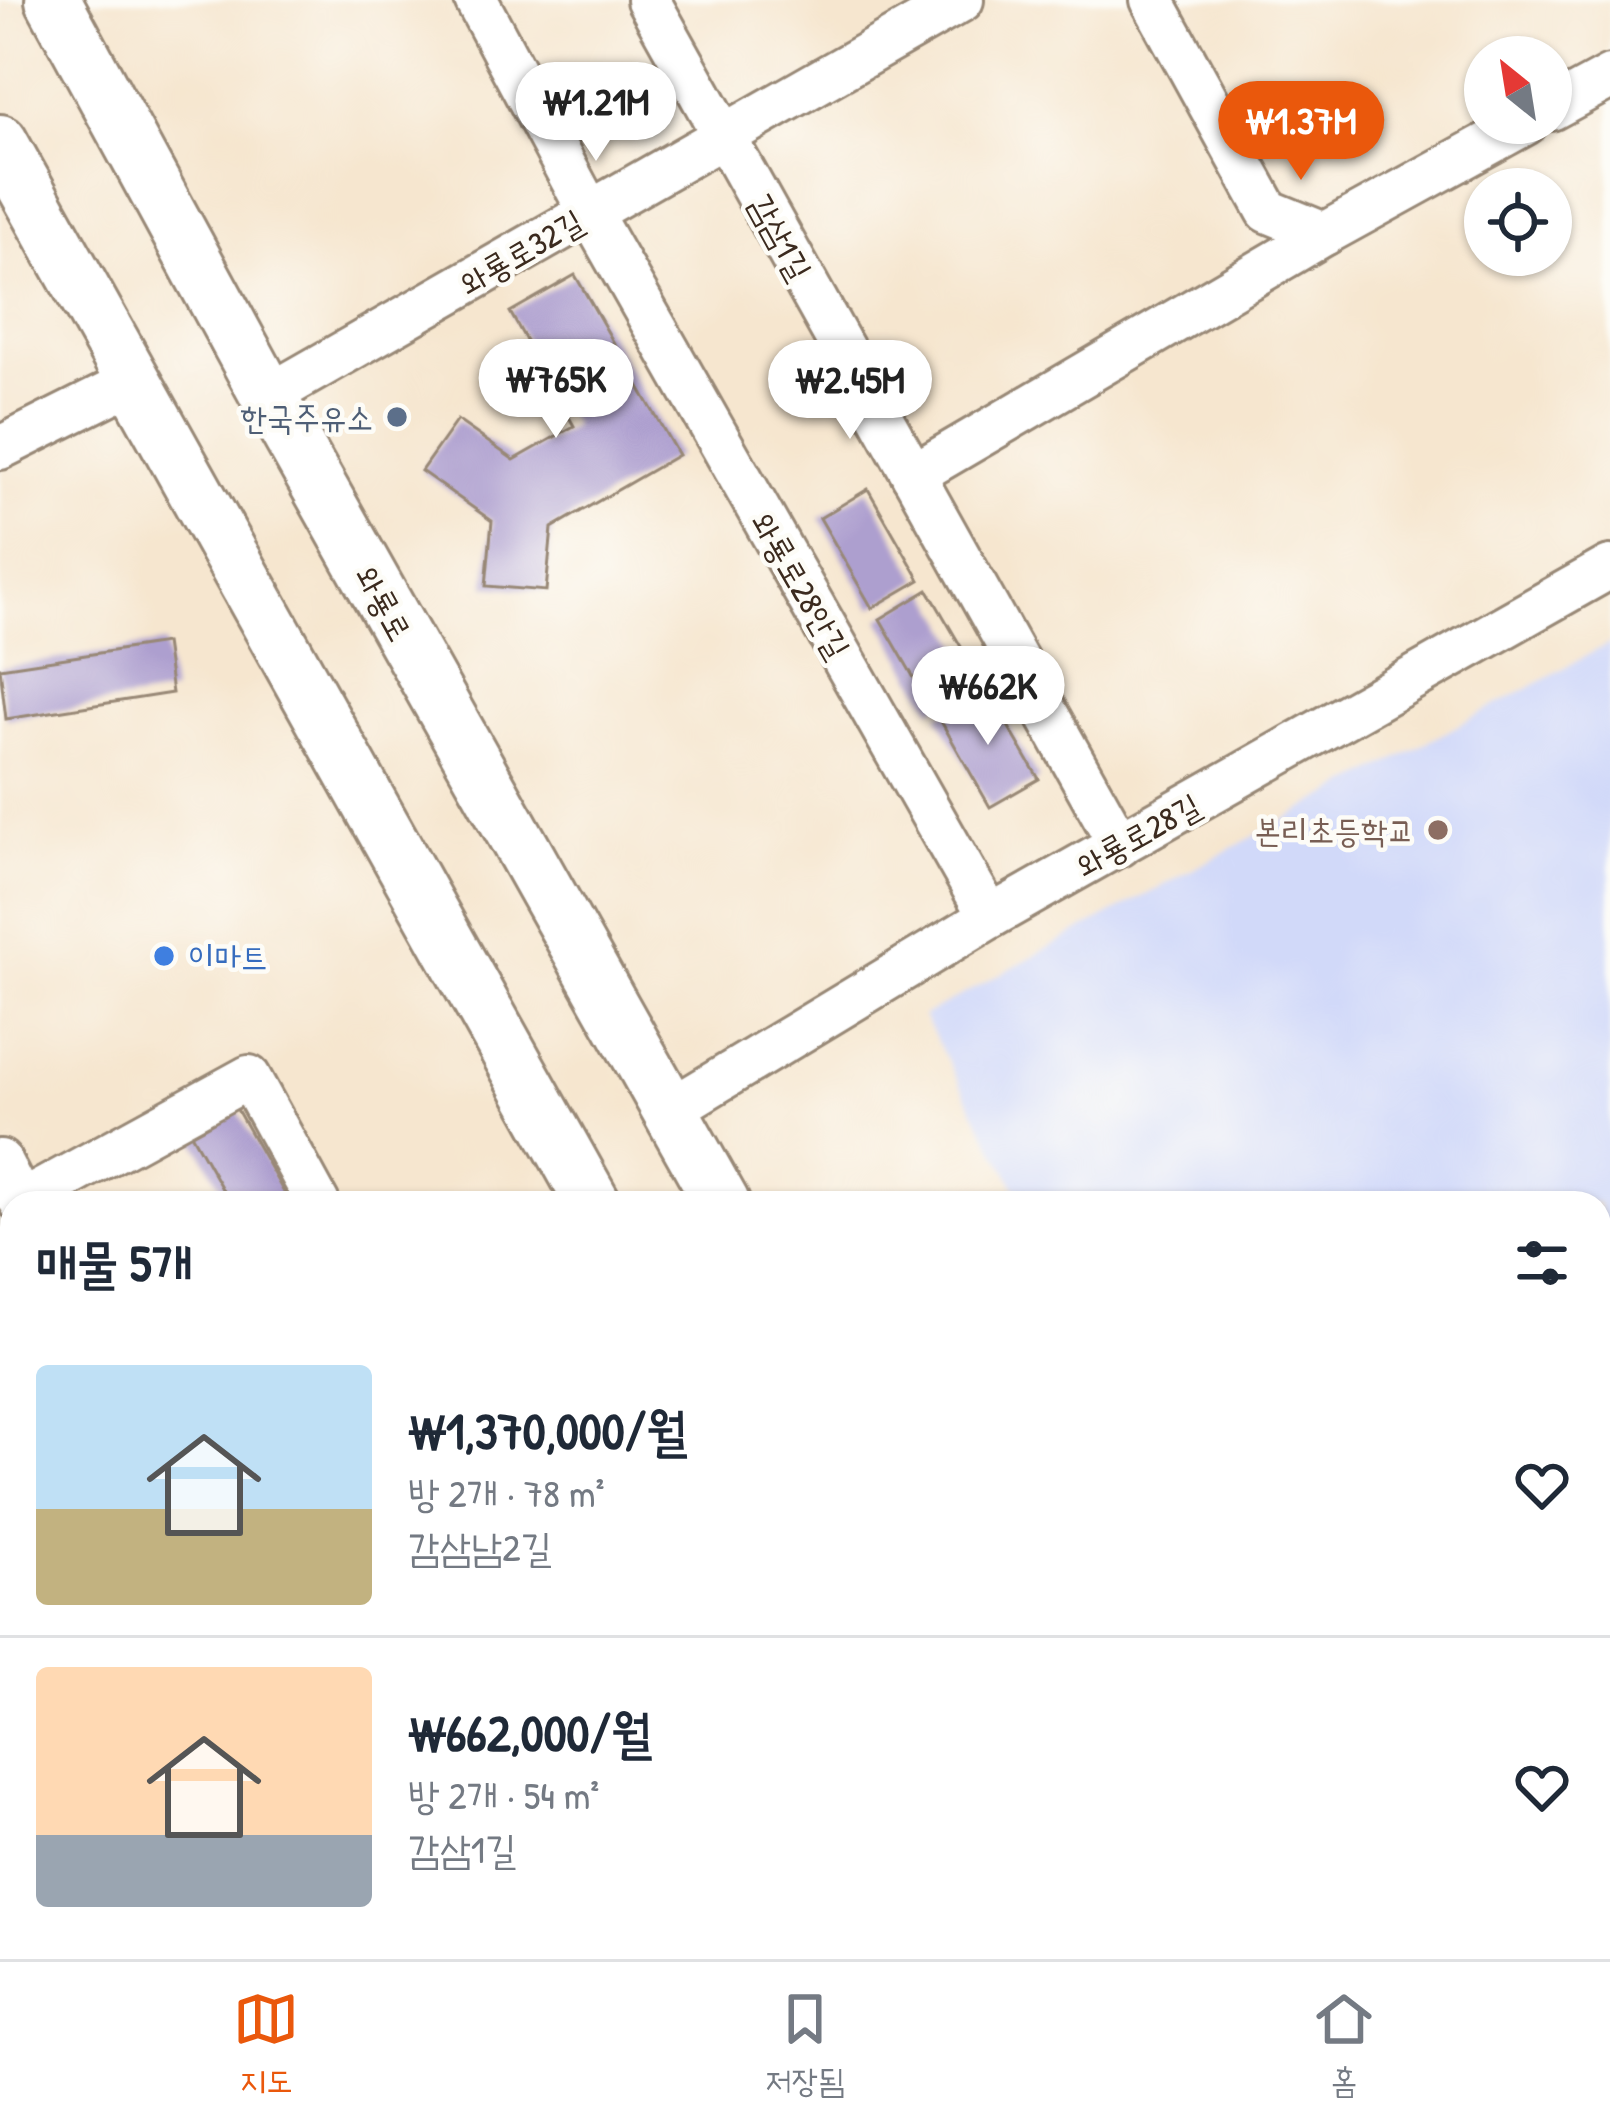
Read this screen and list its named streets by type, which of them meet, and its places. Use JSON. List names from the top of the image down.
{
  "streets": {
    "main road": ["와룡로"],
    "street": [
      "감삼1길",
      "와룡로32길",
      "와룡로28안길",
      "와룡로28길"
    ]
  },
  "crossings": [
    ["감삼1길", "와룡로32길"],
    ["감삼1길", "와룡로28길"],
    ["와룡로32길", "와룡로28안길"],
    ["와룡로32길", "와룡로"],
    ["와룡로28안길", "와룡로28길"],
    ["와룡로", "와룡로28길"]
  ],
  "places": ["한국주유소", "본리초등학교", "이마트"],
  "north": "top left",
  "page": {
    "price": [
      "₩1.21M",
      "₩1.37M",
      "₩765K",
      "₩2.45M",
      "₩662K"
    ],
    "heading": "매물 5개",
    "list": [
      {
        "name": "₩1,370,000/월",
        "note": "방 2개 · 78 m² · 감삼남2길"
      },
      {
        "name": "₩662,000/월",
        "note": "방 2개 · 54 m² · 감삼1길"
      }
    ],
    "tabs": ["지도", "저장됨", "홈"]
  }
}
